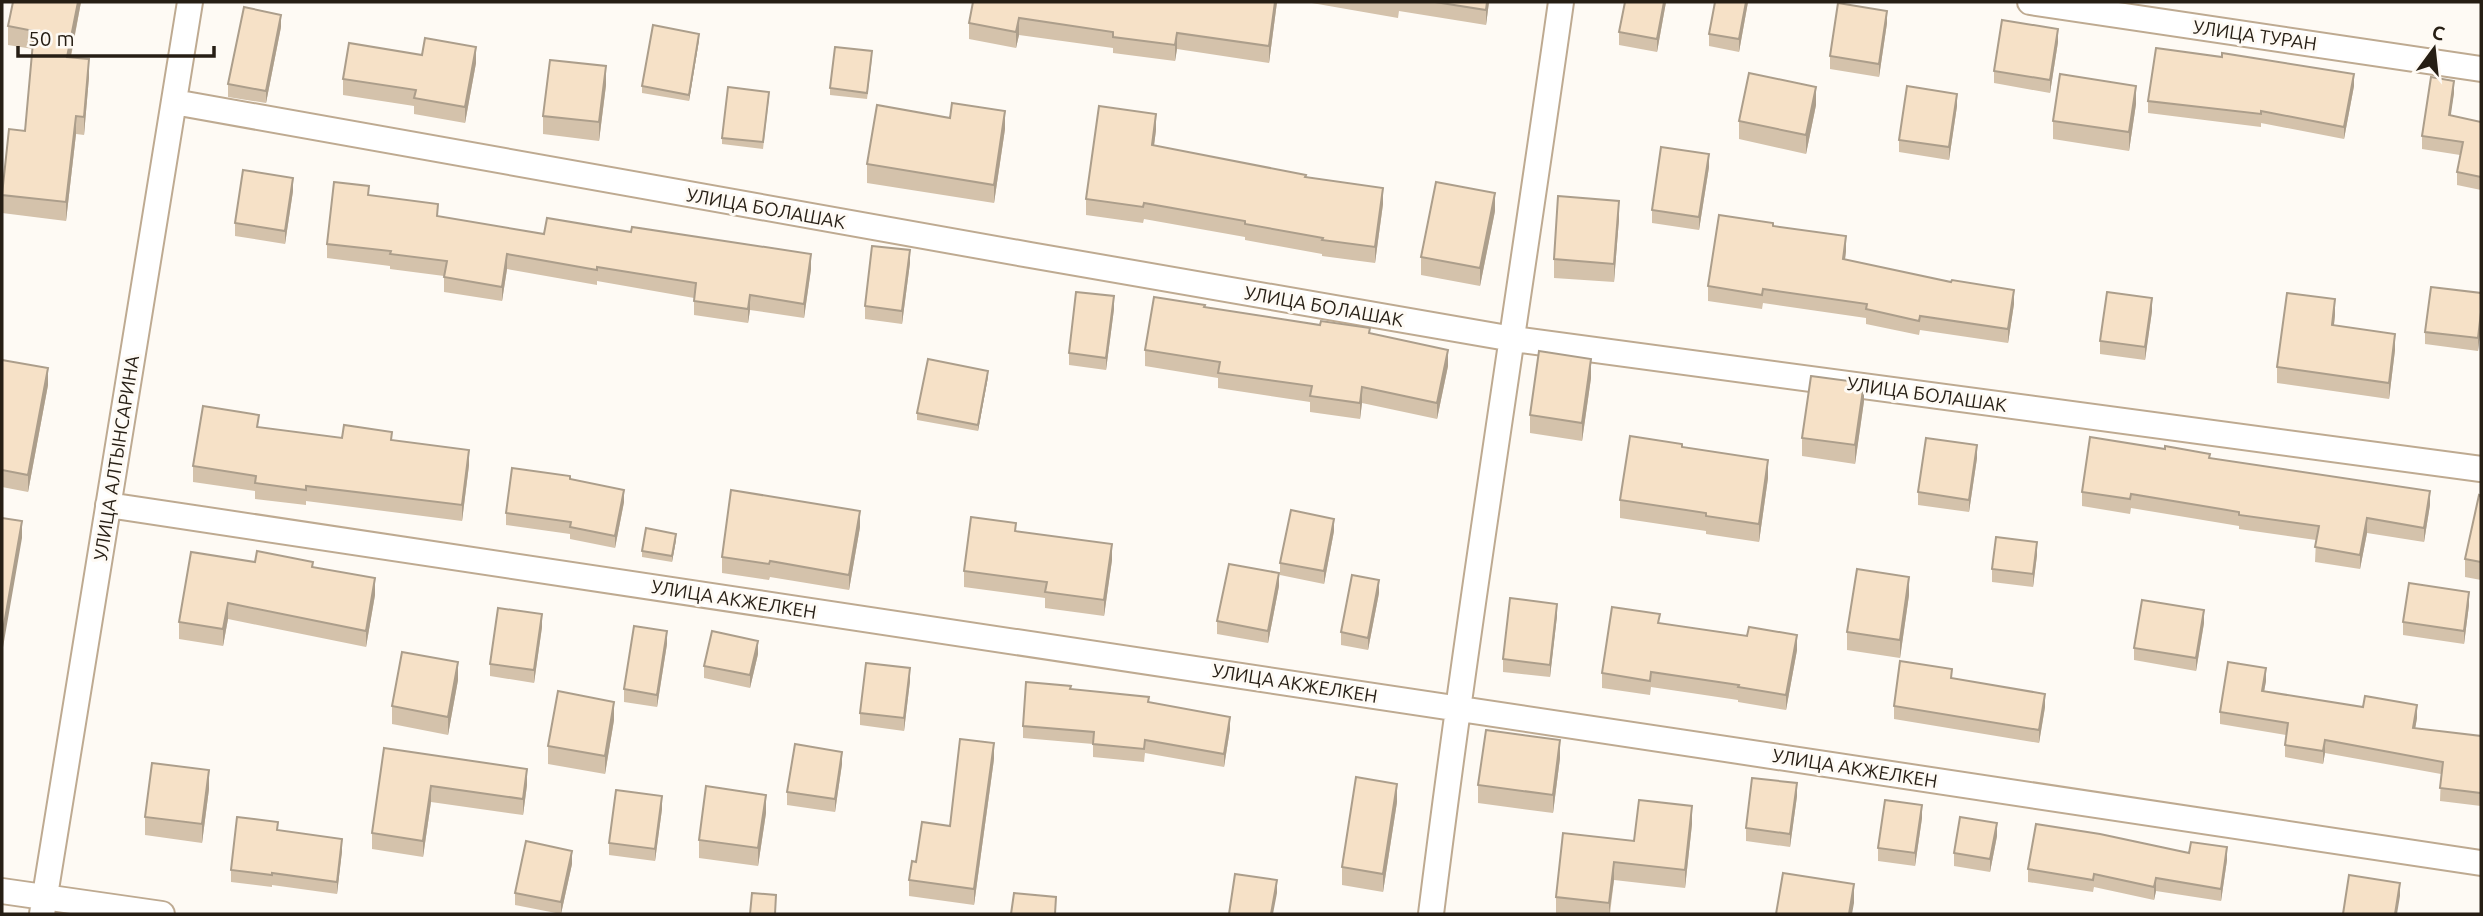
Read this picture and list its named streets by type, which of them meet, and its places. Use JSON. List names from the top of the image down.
{
  "streets": {
    "street": [
      "УЛИЦА ТУРАН",
      "УЛИЦА БОЛАШАК",
      "УЛИЦА АЛТЫНСАРИНА",
      "УЛИЦА АКЖЕЛКЕН"
    ]
  },
  "crossings": [
    ["УЛИЦА БОЛАШАК", "УЛИЦА АЛТЫНСАРИНА"],
    ["УЛИЦА АЛТЫНСАРИНА", "УЛИЦА АКЖЕЛКЕН"]
  ],
  "scale_bar": "50 m",
  "north": "top"
}
